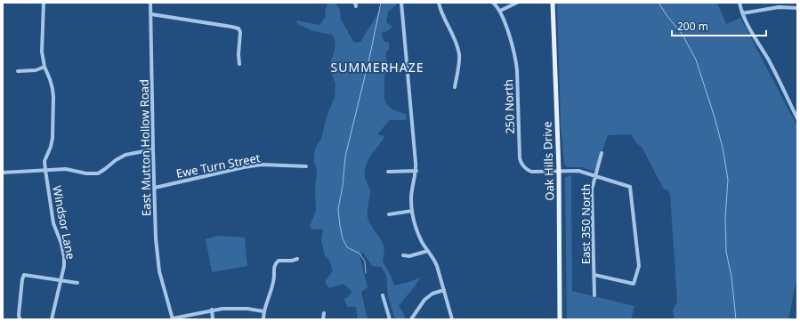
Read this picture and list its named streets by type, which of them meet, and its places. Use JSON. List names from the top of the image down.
{
  "streets": {
    "main road": ["Oak Hills Drive"],
    "street": [
      "250 North",
      "East Mutton Hollow Road",
      "Ewe Turn Street",
      "Windsor Lane",
      "East 350 North"
    ]
  },
  "crossings": [
    ["250 North", "Oak Hills Drive"],
    ["East Mutton Hollow Road", "Ewe Turn Street"]
  ],
  "districts": ["SUMMERHAZE"],
  "scale_bar": "200 m"
}
